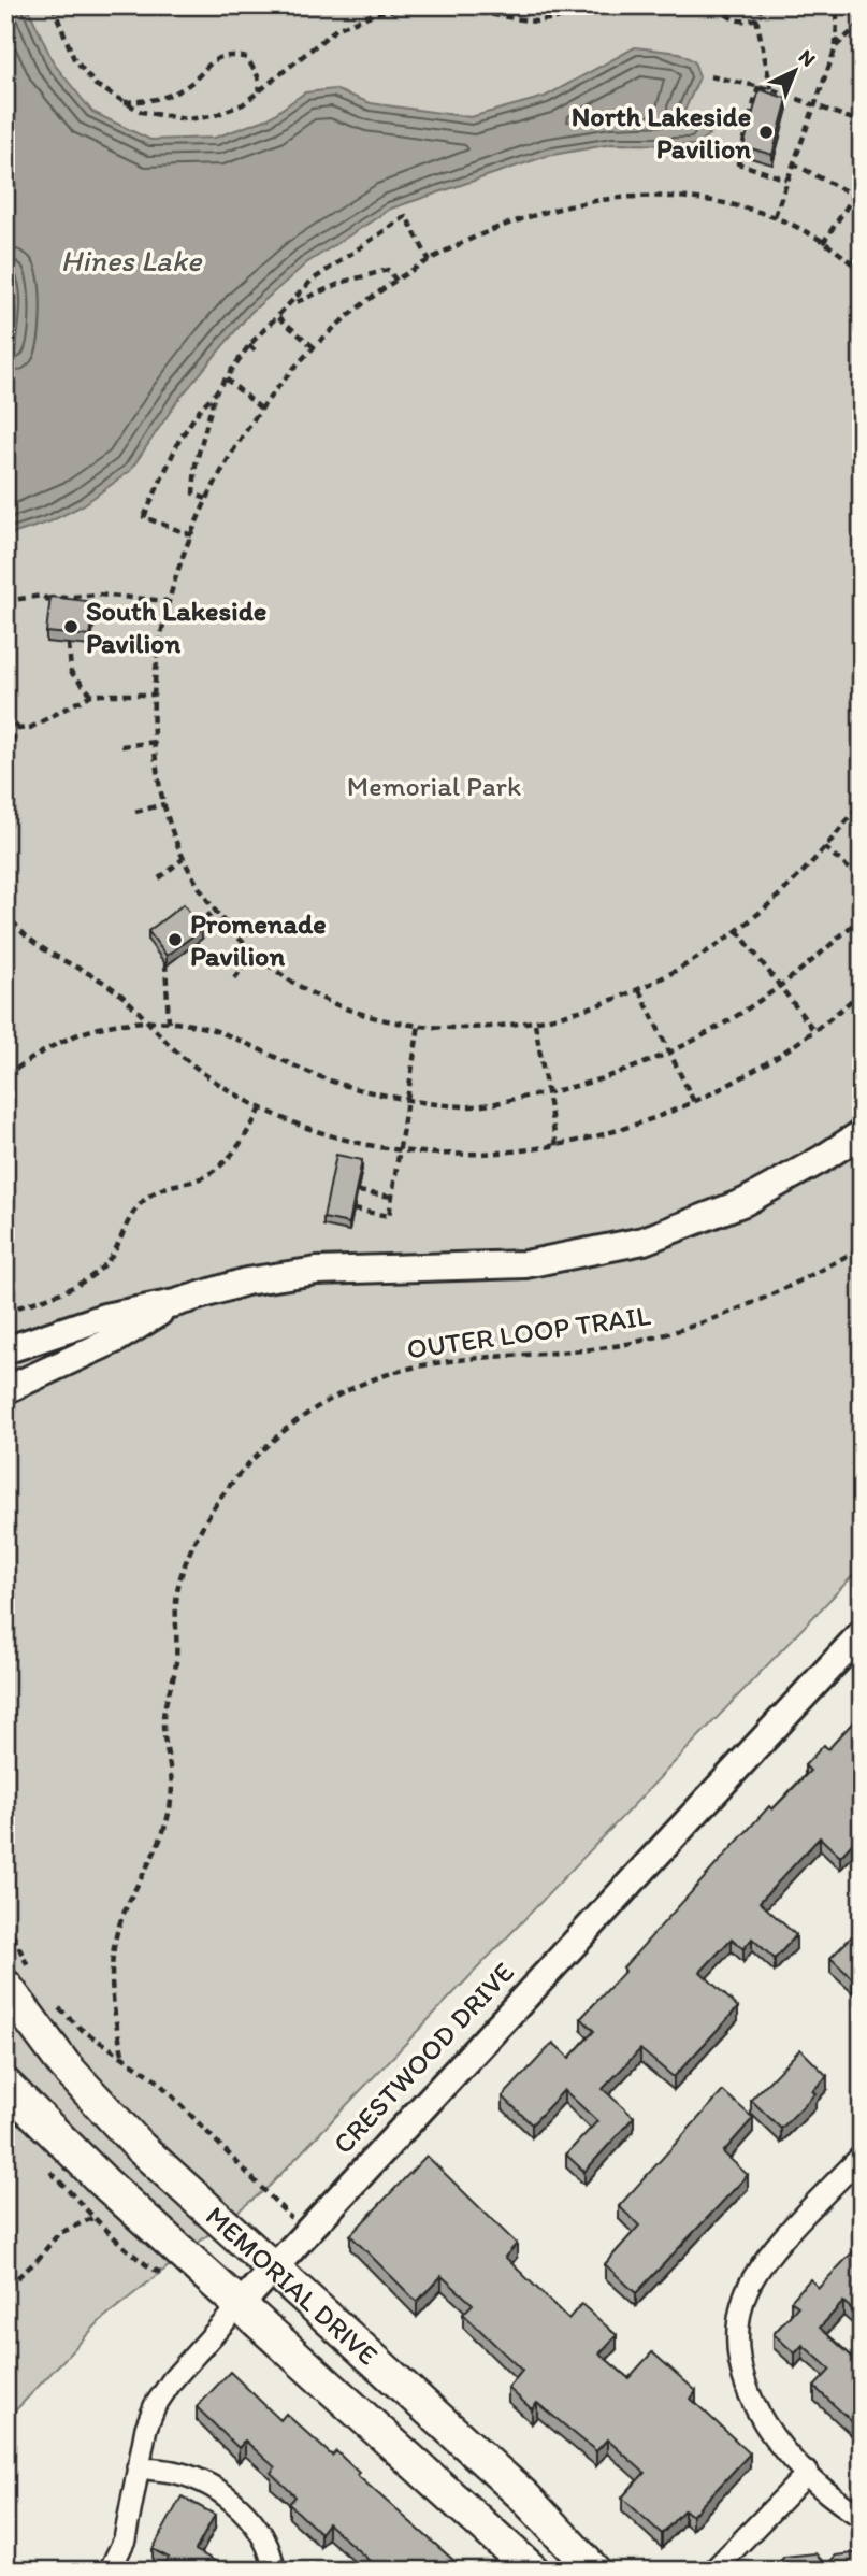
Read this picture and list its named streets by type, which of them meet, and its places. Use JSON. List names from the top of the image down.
{
  "streets": {
    "main road": ["MEMORIAL DRIVE"],
    "street": ["CRESTWOOD DRIVE"],
    "path": ["OUTER LOOP TRAIL"]
  },
  "crossings": [
    ["CRESTWOOD DRIVE", "MEMORIAL DRIVE"]
  ],
  "water": ["Hines Lake"],
  "parks": ["Memorial Park"],
  "places": ["North Lakeside Pavilion", "South Lakeside Pavilion", "Promenade Pavilion"],
  "north": "top right"
}
